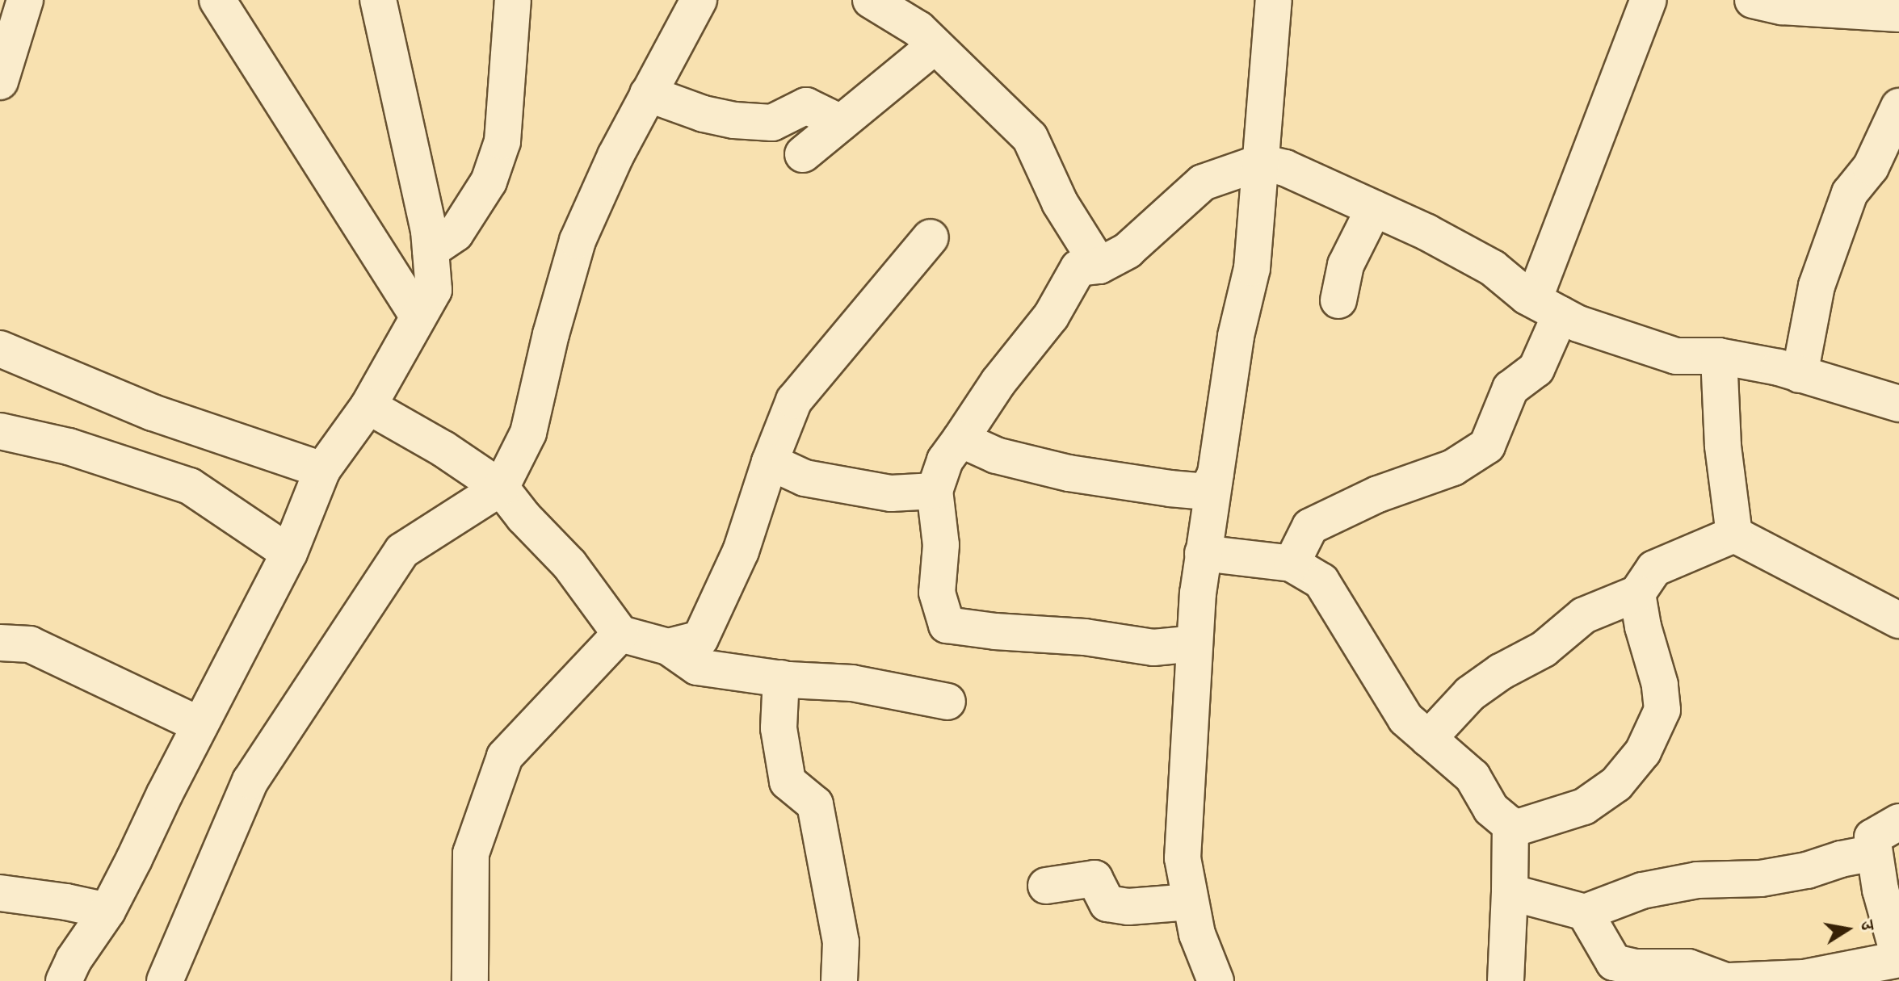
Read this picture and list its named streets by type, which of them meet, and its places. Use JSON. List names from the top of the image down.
{
  "north": "right"
}
